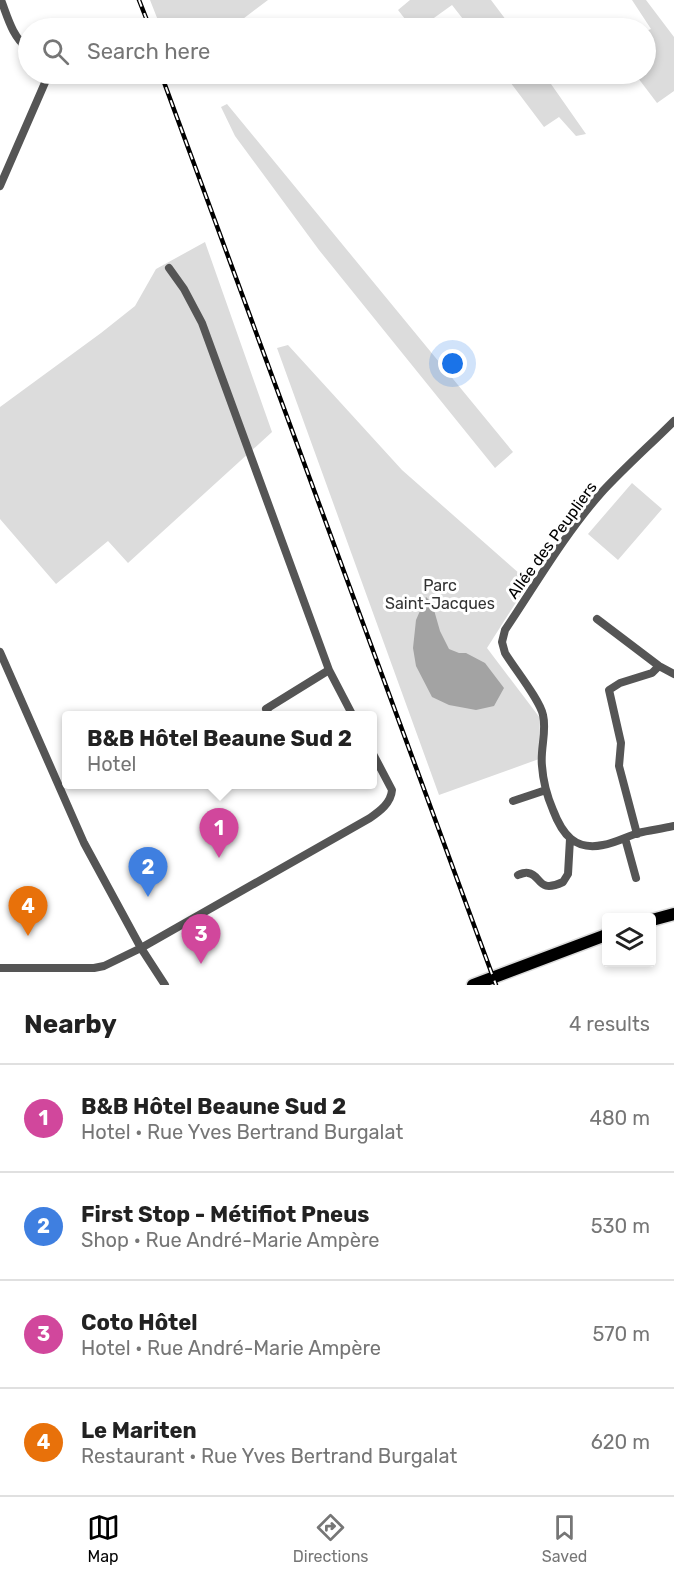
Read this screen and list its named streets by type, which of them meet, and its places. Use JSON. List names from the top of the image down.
{
  "streets": {
    "street": ["Allée des Peupliers"]
  },
  "parks": ["Parc Saint-Jacques"],
  "page": {
    "search": "Search here",
    "popup": ["B&B Hôtel Beaune Sud 2", "Hotel"],
    "pins": [
      "1",
      "2",
      "4",
      "3"
    ],
    "heading": ["Nearby", "4 results"],
    "list": [
      {
        "mark": "1",
        "name": "B&B Hôtel Beaune Sud 2",
        "note": "Hotel · Rue Yves Bertrand Burgalat",
        "value": "480 m"
      },
      {
        "mark": "2",
        "name": "First Stop - Métifiot Pneus",
        "note": "Shop · Rue André-Marie Ampère",
        "value": "530 m"
      },
      {
        "mark": "3",
        "name": "Coto Hôtel",
        "note": "Hotel · Rue André-Marie Ampère",
        "value": "570 m"
      },
      {
        "mark": "4",
        "name": "Le Mariten",
        "note": "Restaurant · Rue Yves Bertrand Burgalat",
        "value": "620 m"
      }
    ],
    "nav": ["Map", "Directions", "Saved"]
  }
}
